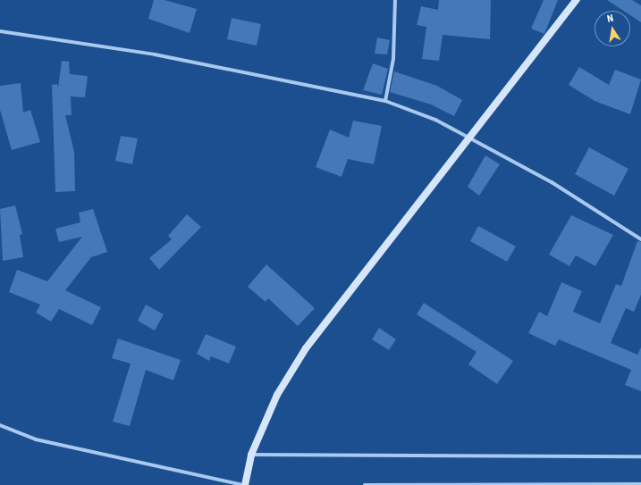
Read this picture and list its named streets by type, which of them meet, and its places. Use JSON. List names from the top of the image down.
{
  "north": "top"
}
